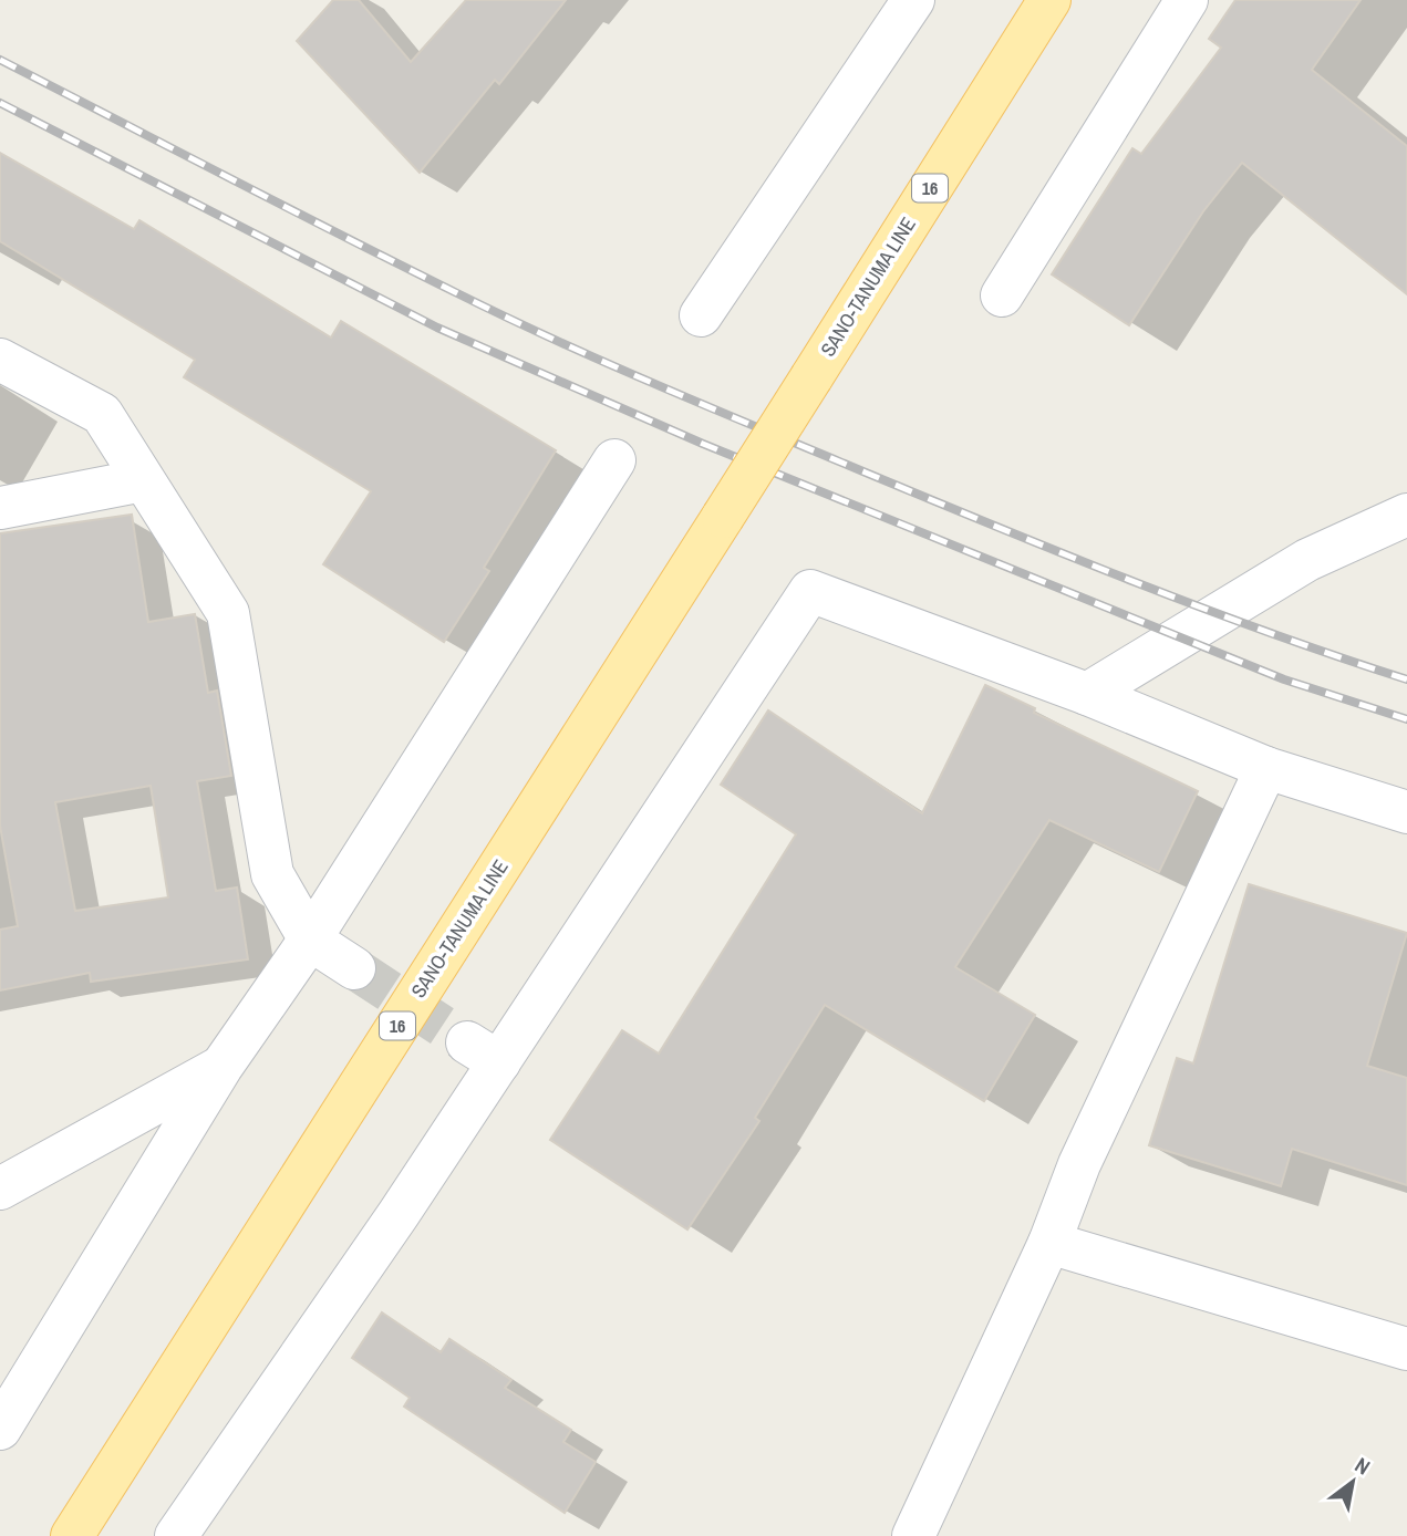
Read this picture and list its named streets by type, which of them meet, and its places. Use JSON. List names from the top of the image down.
{
  "streets": {
    "main road": ["16", "SANO-TANUMA LINE"]
  },
  "north": "top right"
}
